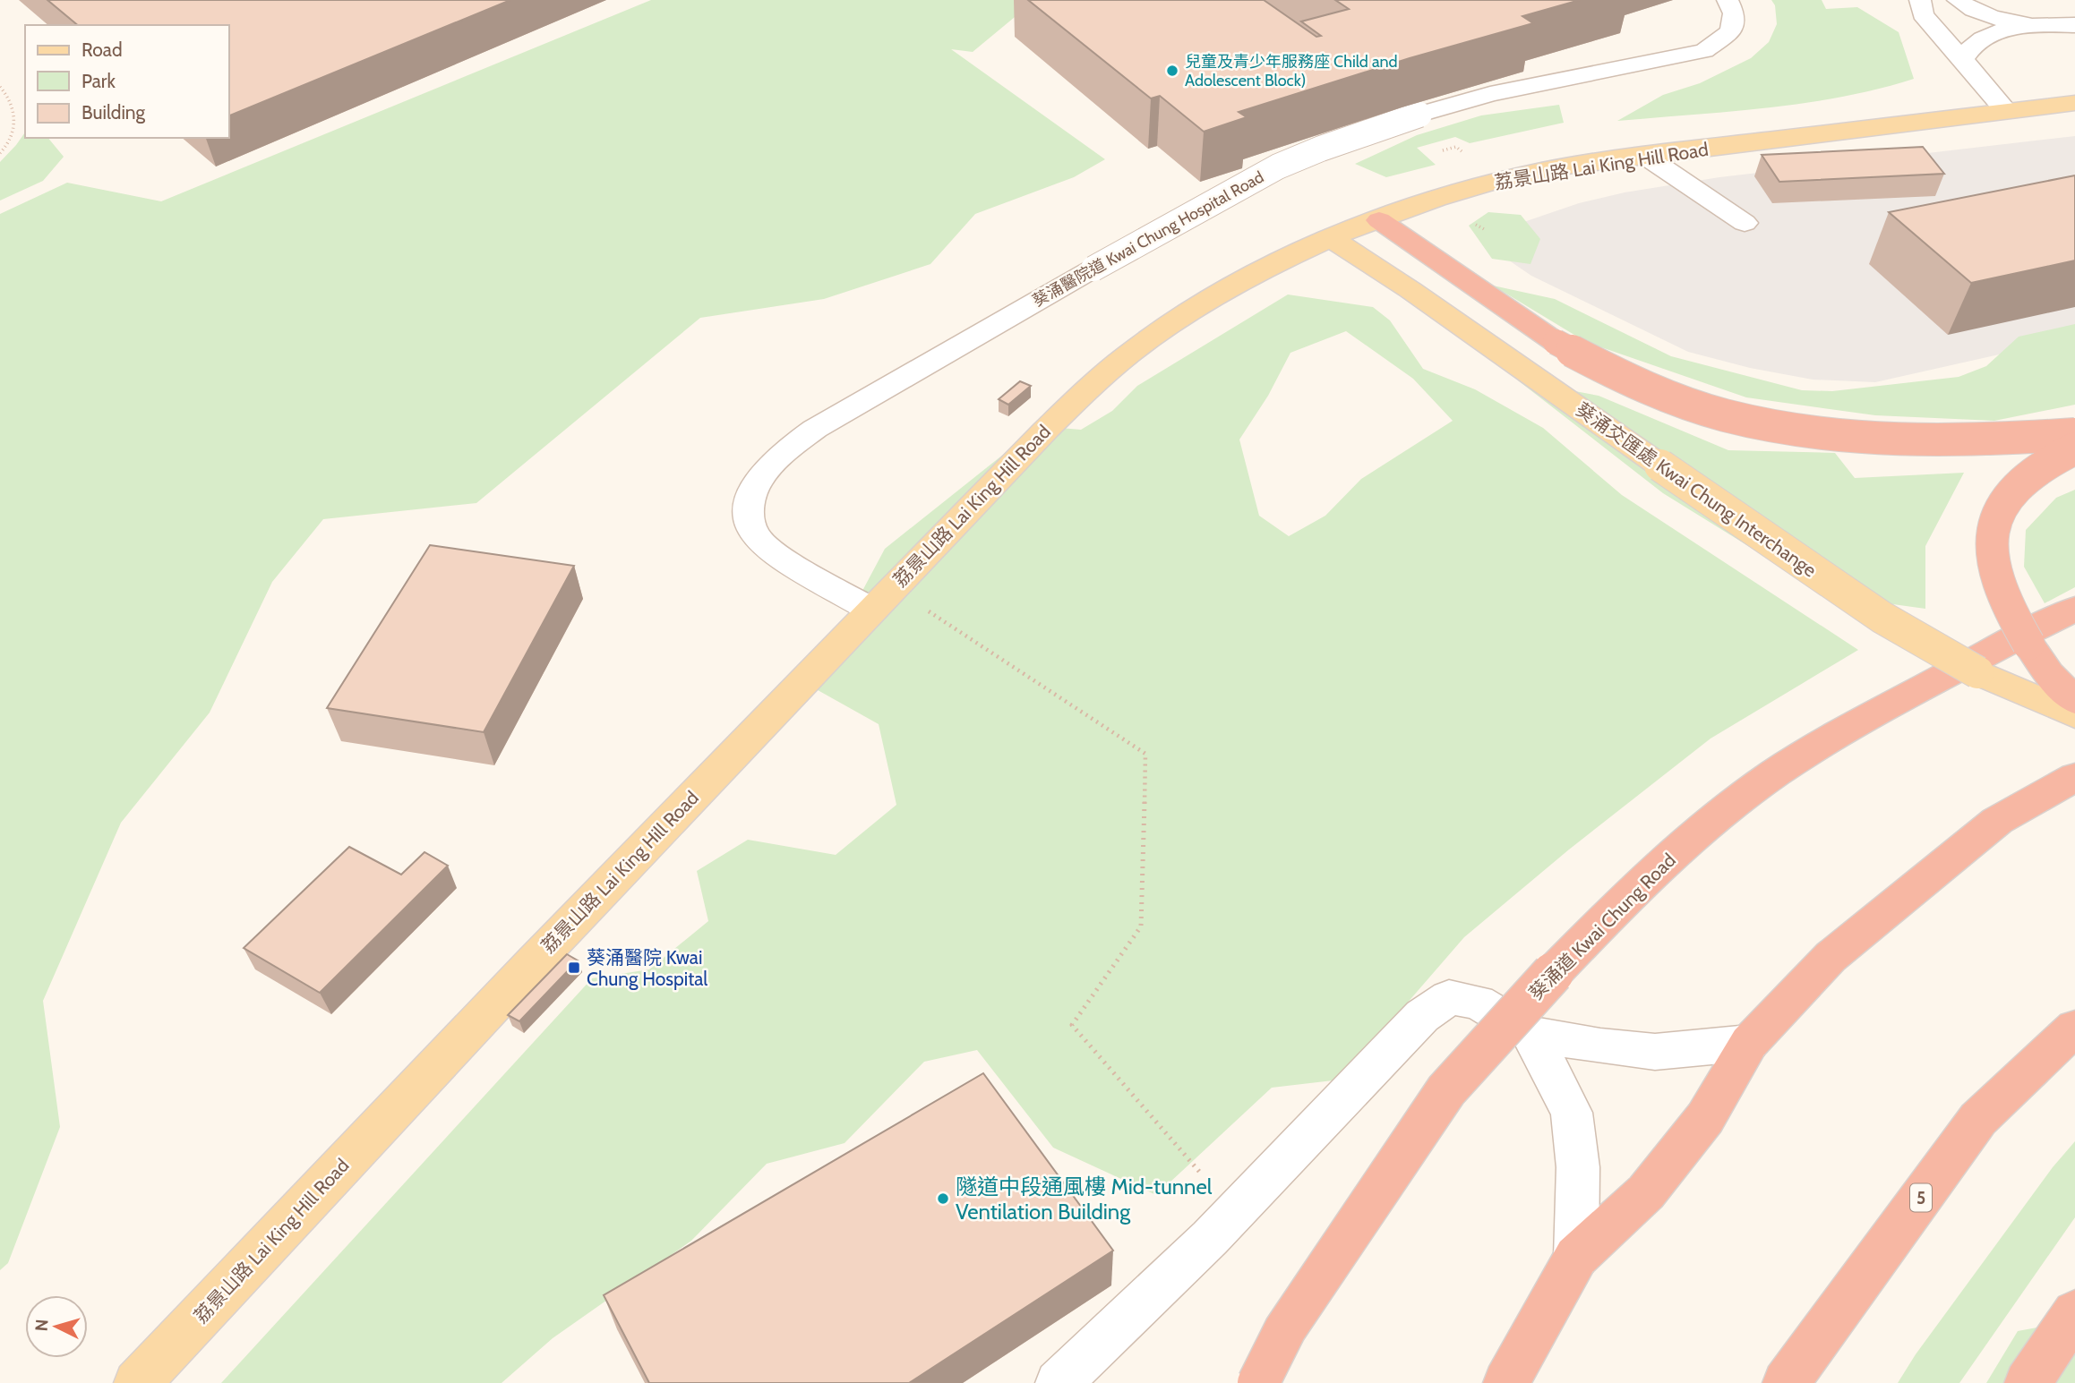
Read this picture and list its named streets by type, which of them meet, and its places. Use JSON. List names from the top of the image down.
{
  "streets": {
    "highway": ["葵涌道 Kwai Chung Road", "5"],
    "main road": ["荔景山路 Lai King Hill Road", "葵涌交匯處 Kwai Chung Interchange"],
    "street": ["葵涌醫院道 Kwai Chung Hospital Road"]
  },
  "crossings": [
    ["荔景山路 Lai King Hill Road", "葵涌醫院道 Kwai Chung Hospital Road"],
    ["荔景山路 Lai King Hill Road", "葵涌交匯處 Kwai Chung Interchange"]
  ],
  "places": {
    "other": ["兒童及青少年服務座 Child and Adolescent Block)", "隧道中段通風樓 Mid-tunnel Ventilation Building"],
    "transit": ["葵涌醫院 Kwai Chung Hospital"]
  },
  "legend": ["Road", "Park", "Building"],
  "north": "left"
}
